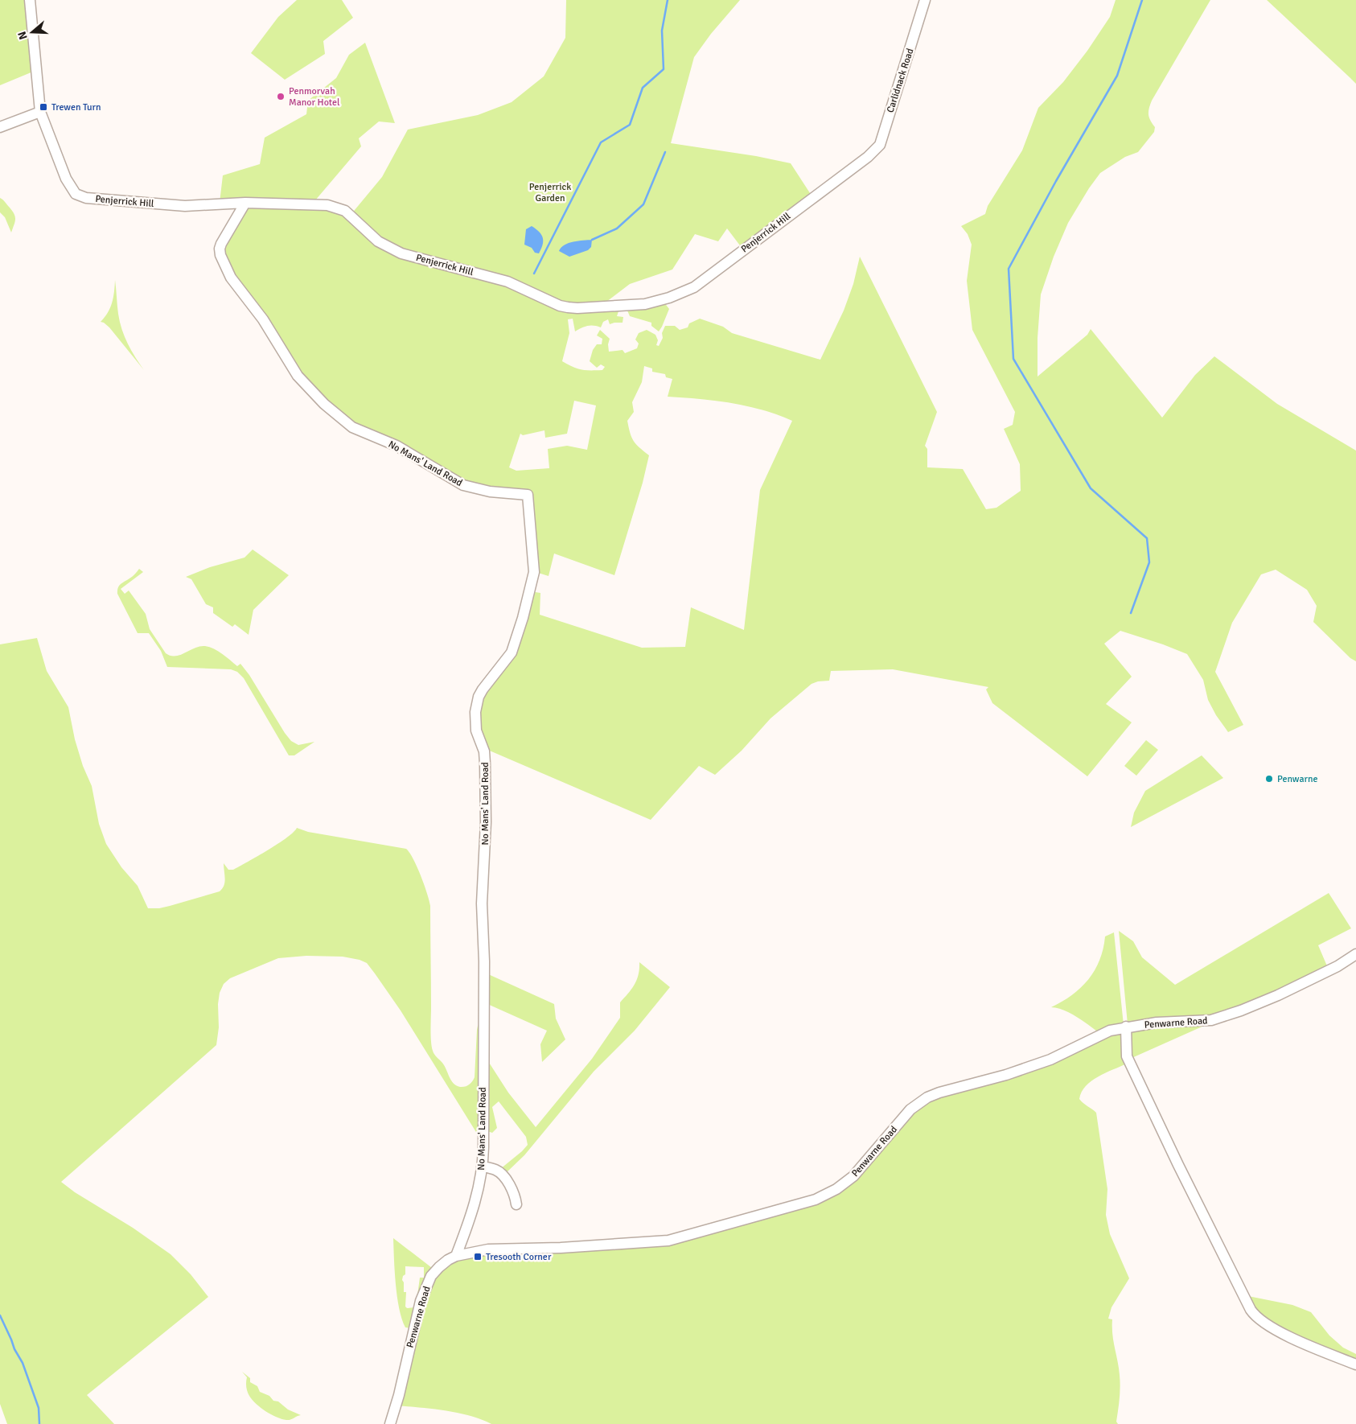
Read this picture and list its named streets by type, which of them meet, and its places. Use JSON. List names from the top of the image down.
{
  "streets": {
    "street": [
      "Carlidnack Road",
      "Penjerrick Hill",
      "No Mans' Land Road",
      "Penwarne Road"
    ]
  },
  "crossings": [
    ["Carlidnack Road", "Penjerrick Hill"],
    ["Penjerrick Hill", "No Mans' Land Road"],
    ["No Mans' Land Road", "Penwarne Road"]
  ],
  "parks": ["Penjerrick Garden"],
  "places": {
    "other": ["Penmorvah Manor Hotel", "Penwarne"],
    "transit": ["Trewen Turn", "Tresooth Corner"]
  },
  "north": "left"
}
